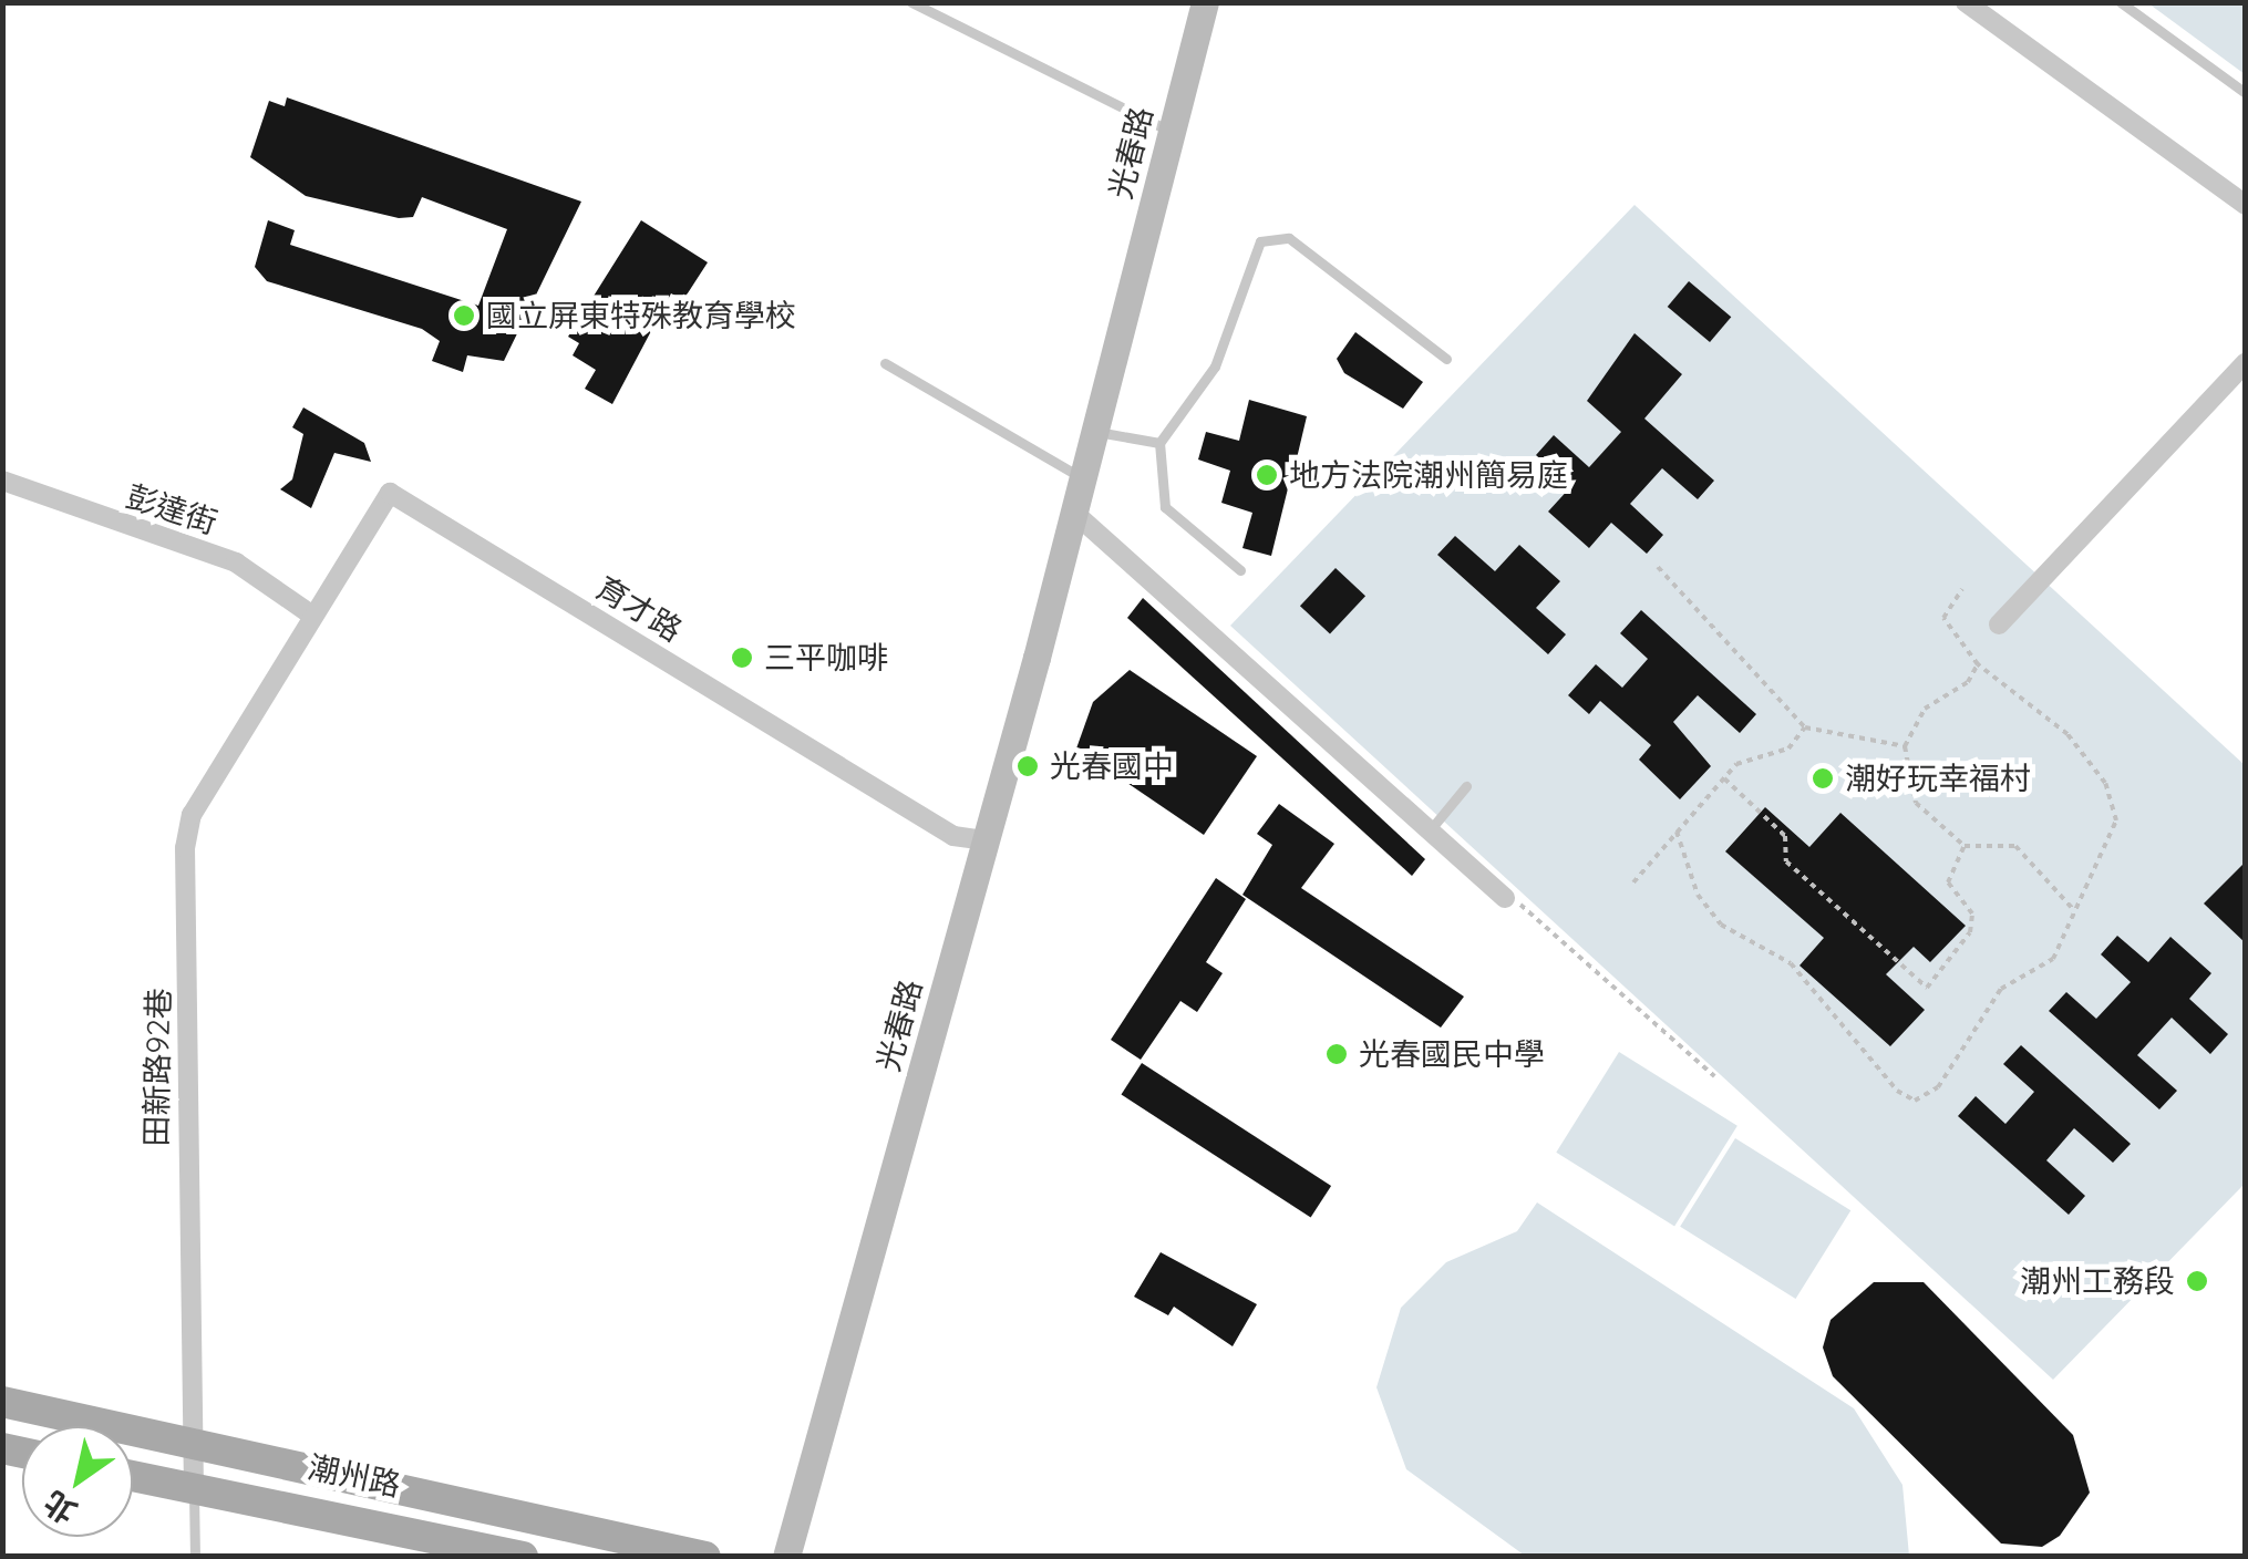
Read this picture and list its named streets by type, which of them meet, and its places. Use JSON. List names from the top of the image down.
{
  "streets": {
    "main road": ["光春路", "潮州路"],
    "street": ["彭達街", "育才路", "田新路92巷"]
  },
  "crossings": [
    ["光春路", "育才路"],
    ["彭達街", "育才路"],
    ["彭達街", "田新路92巷"],
    ["育才路", "田新路92巷"],
    ["田新路92巷", "潮州路"]
  ],
  "places": [
    "國立屏東特殊教育學校",
    "地方法院潮州簡易庭",
    "三平咖啡",
    "光春國中",
    "潮好玩幸福村",
    "光春國民中學",
    "潮州工務段"
  ],
  "north": "bottom left"
}
